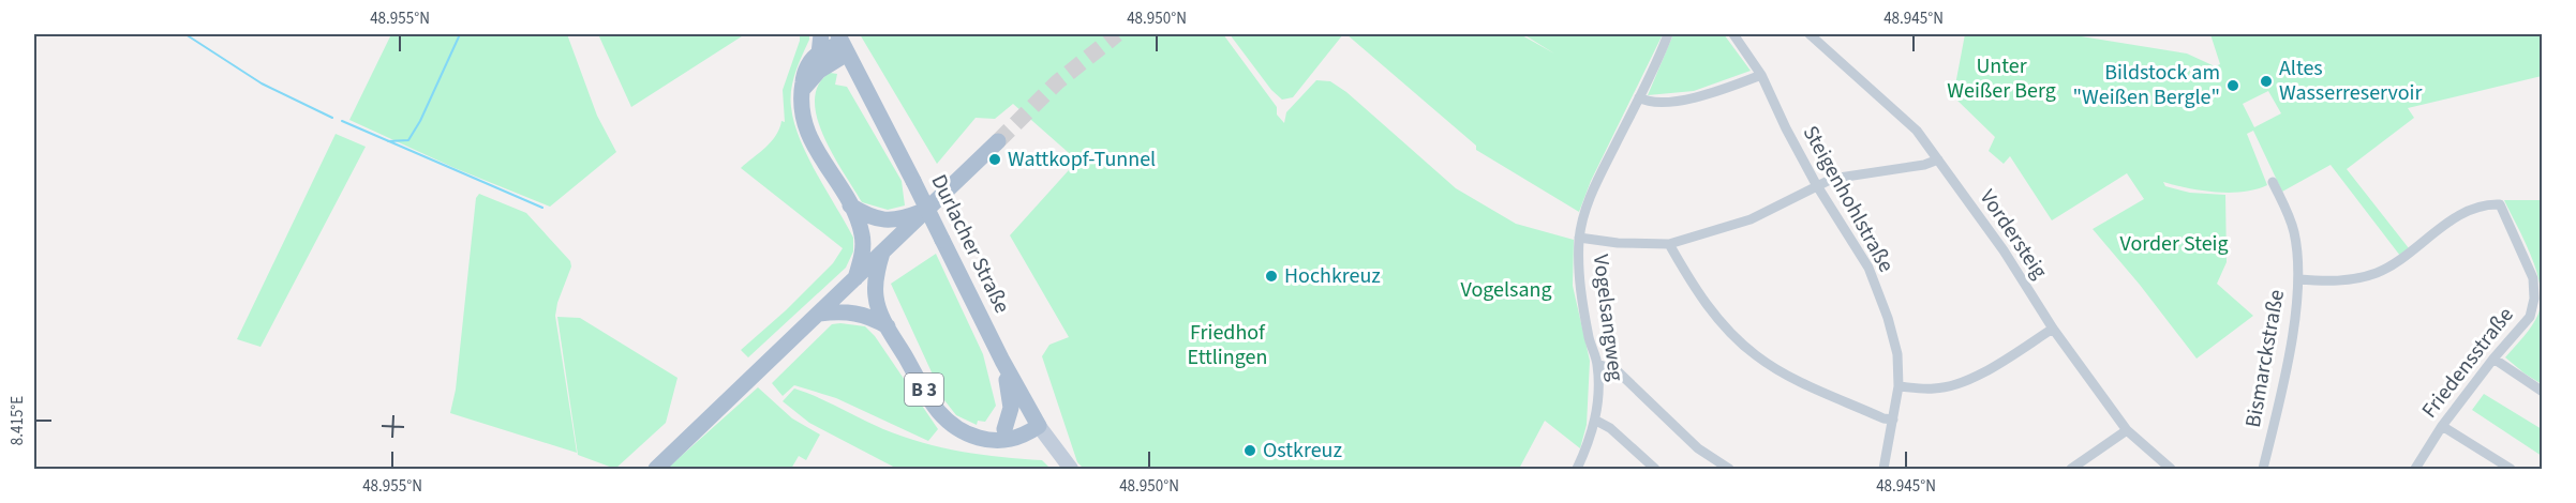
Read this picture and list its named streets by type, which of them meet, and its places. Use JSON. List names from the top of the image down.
{
  "streets": {
    "main road": ["Durlacher Straße", "B 3"],
    "street": [
      "Steigenhohlstraße",
      "Vordersteig",
      "Vogelsangweg",
      "Bismarckstraße",
      "Friedensstraße"
    ]
  },
  "crossings": [
    ["Durlacher Straße", "B 3"],
    ["Bismarckstraße", "Friedensstraße"]
  ],
  "parks": [
    "Unter Weißer Berg",
    "Vorder Steig",
    "Vogelsang",
    "Friedhof Ettlingen"
  ],
  "places": [
    "Altes Wasserreservoir",
    "Bildstock am \"Weißen Bergle\"",
    "Wattkopf-Tunnel",
    "Hochkreuz",
    "Ostkreuz"
  ],
  "coordinates": [
    "48.955°N",
    "48.950°N",
    "48.945°N",
    "8.415°E"
  ]
}
